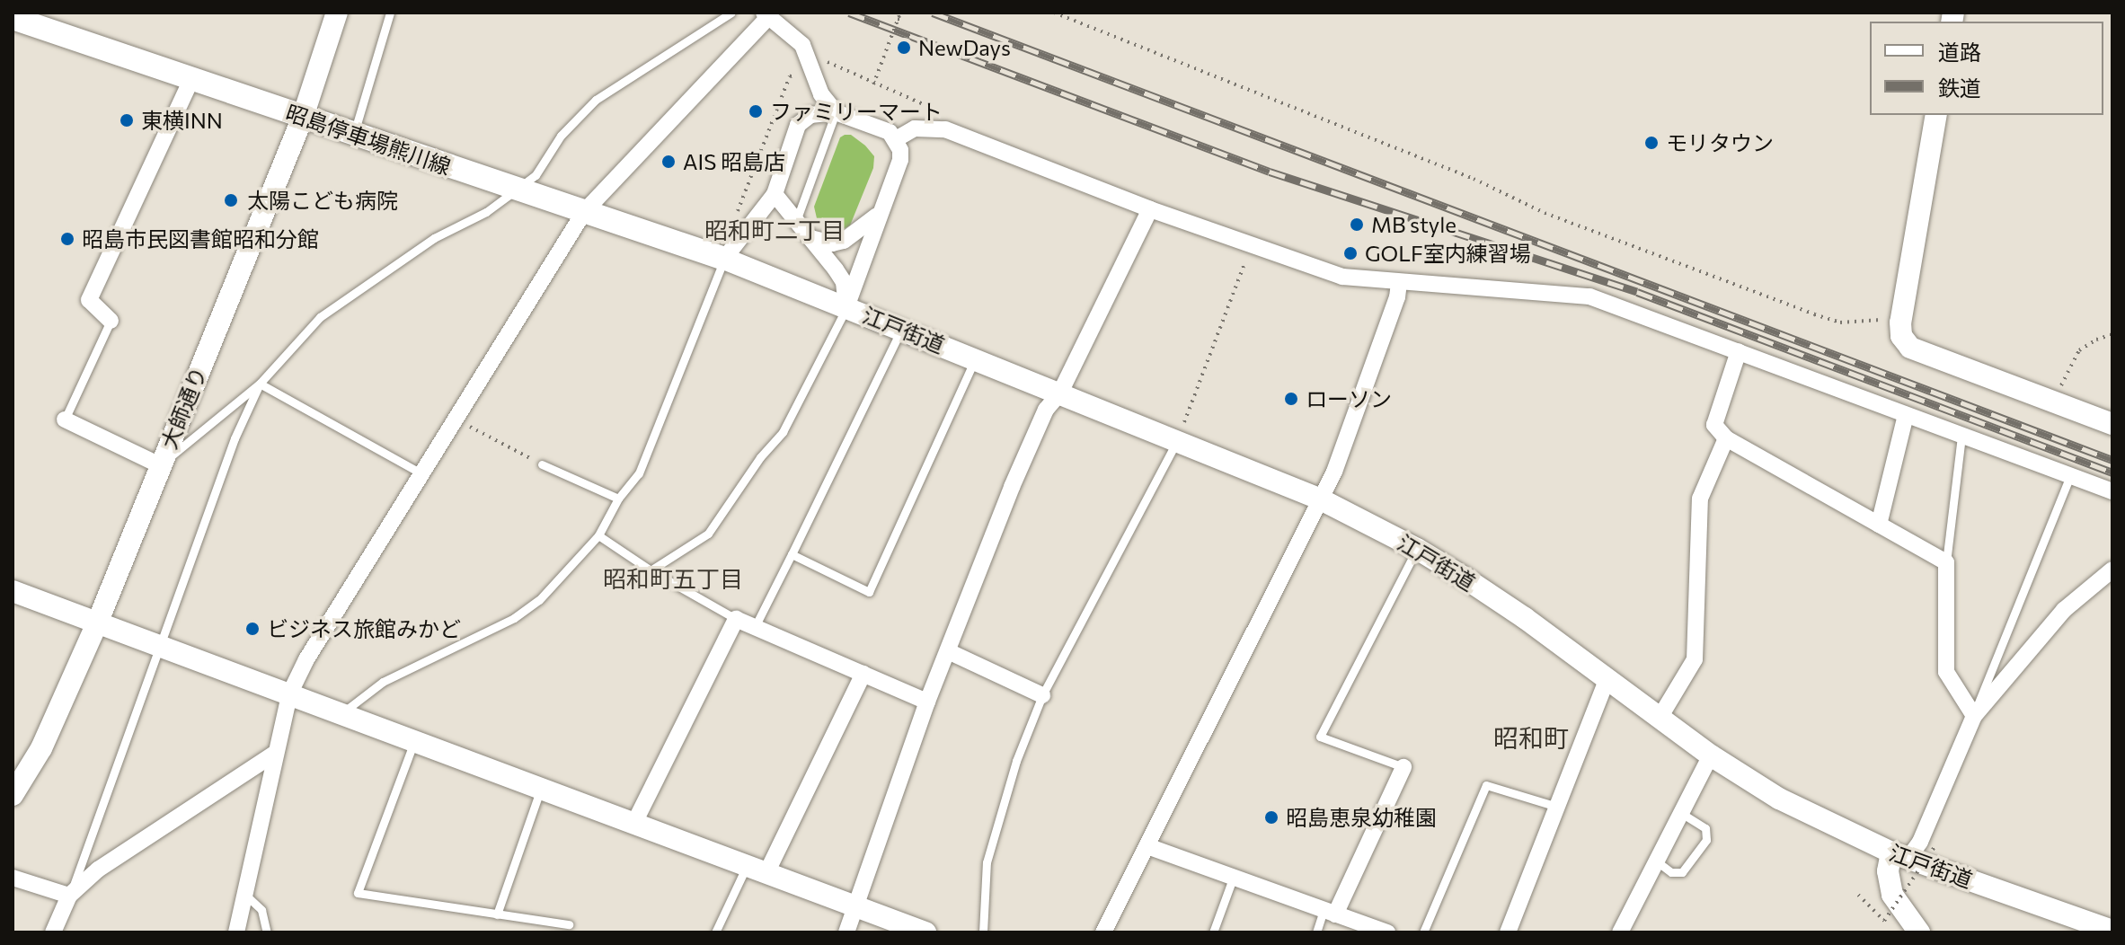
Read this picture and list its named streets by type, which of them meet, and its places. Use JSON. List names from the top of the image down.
{
  "streets": {
    "main road": ["昭島停車場熊川線"],
    "street": ["江戸街道", "大師通り"]
  },
  "crossings": [
    ["昭島停車場熊川線", "江戸街道"],
    ["昭島停車場熊川線", "大師通り"]
  ],
  "districts": ["昭和町二丁目", "昭和町五丁目", "昭和町"],
  "places": [
    "NewDays",
    "ファミリーマート",
    "東横INN",
    "モリタウン",
    "AIS 昭島店",
    "太陽こども病院",
    "MB style",
    "昭島市民図書館昭和分館",
    "GOLF室内練習場",
    "ローソン",
    "ビジネス旅館みかど",
    "昭島恵泉幼稚園"
  ],
  "legend": ["道路", "鉄道"]
}
